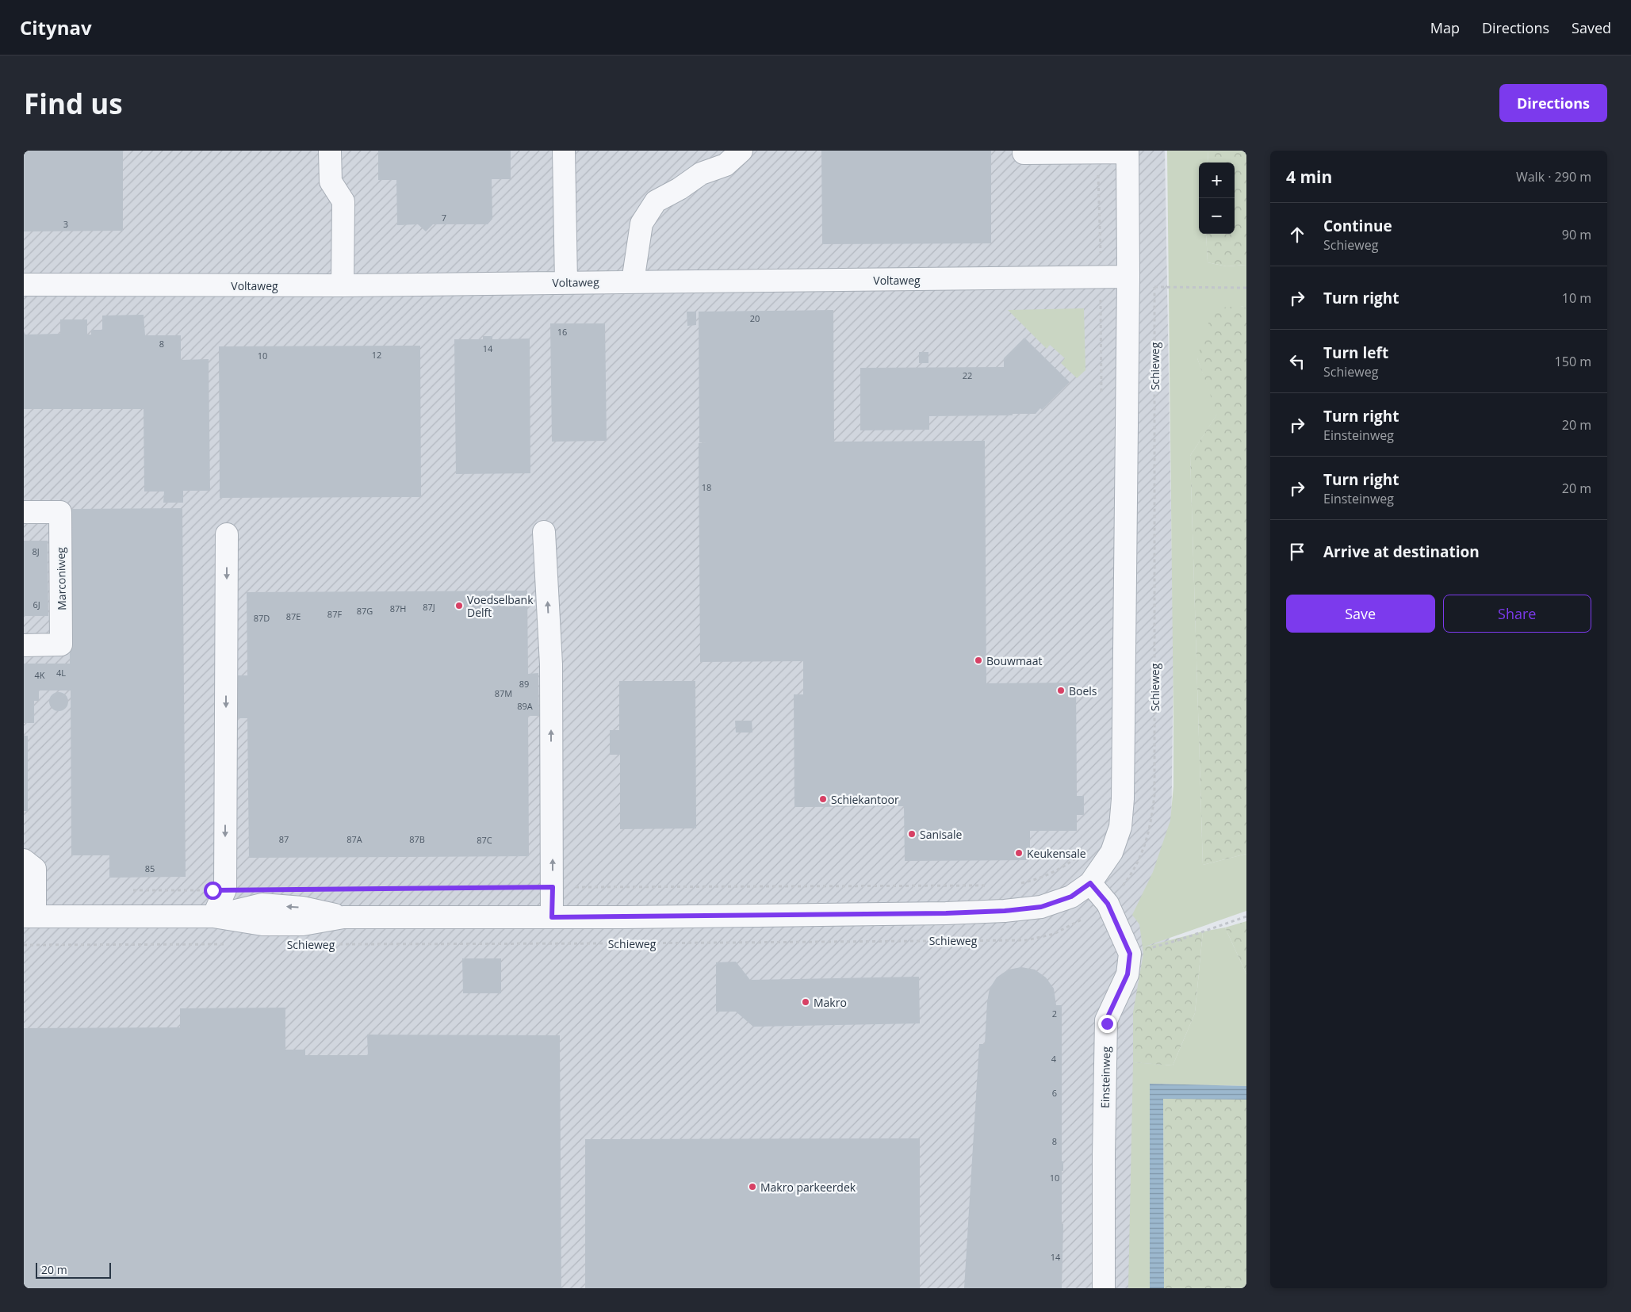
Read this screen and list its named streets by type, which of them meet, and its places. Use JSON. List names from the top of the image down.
{
  "streets": {
    "street": [
      "Voltaweg",
      "Schieweg",
      "Marconiweg",
      "Einsteinweg"
    ]
  },
  "crossings": [
    ["Voltaweg", "Schieweg"]
  ],
  "places": [
    "Voedselbank Delft",
    "Bouwmaat",
    "Boels",
    "Schiekantoor",
    "Sanisale",
    "Keukensale",
    "Makro",
    "Makro parkeerdek"
  ],
  "house_numbers": [
    "7",
    "3",
    "20",
    "16",
    "8",
    "14",
    "12",
    "10",
    "22",
    "18",
    "8J",
    "6J",
    "87J",
    "87H",
    "87G",
    "87F",
    "87E",
    "87D",
    "4L",
    "4K",
    "89",
    "87M",
    "89A",
    "87",
    "87A",
    "87B",
    "87C",
    "85",
    "2",
    "4",
    "6",
    "8",
    "10",
    "14"
  ],
  "scale_bar": "20 m",
  "page": {
    "header": "Citynav",
    "nav": ["Map", "Directions", "Saved"],
    "buttons": [
      "Directions",
      ["Save", "Share"]
    ],
    "title": "Find us",
    "heading": ["4 min", "Walk · 290 m"],
    "map_buttons": ["+", "−"],
    "list": [
      ["Continue", "Schieweg", "90 m"],
      ["Turn right", "10 m"],
      ["Turn left", "Schieweg", "150 m"],
      ["Turn right", "Einsteinweg", "20 m"],
      ["Turn right", "Einsteinweg", "20 m"],
      "Arrive at destination"
    ],
    "scale": "20 m"
  }
}
